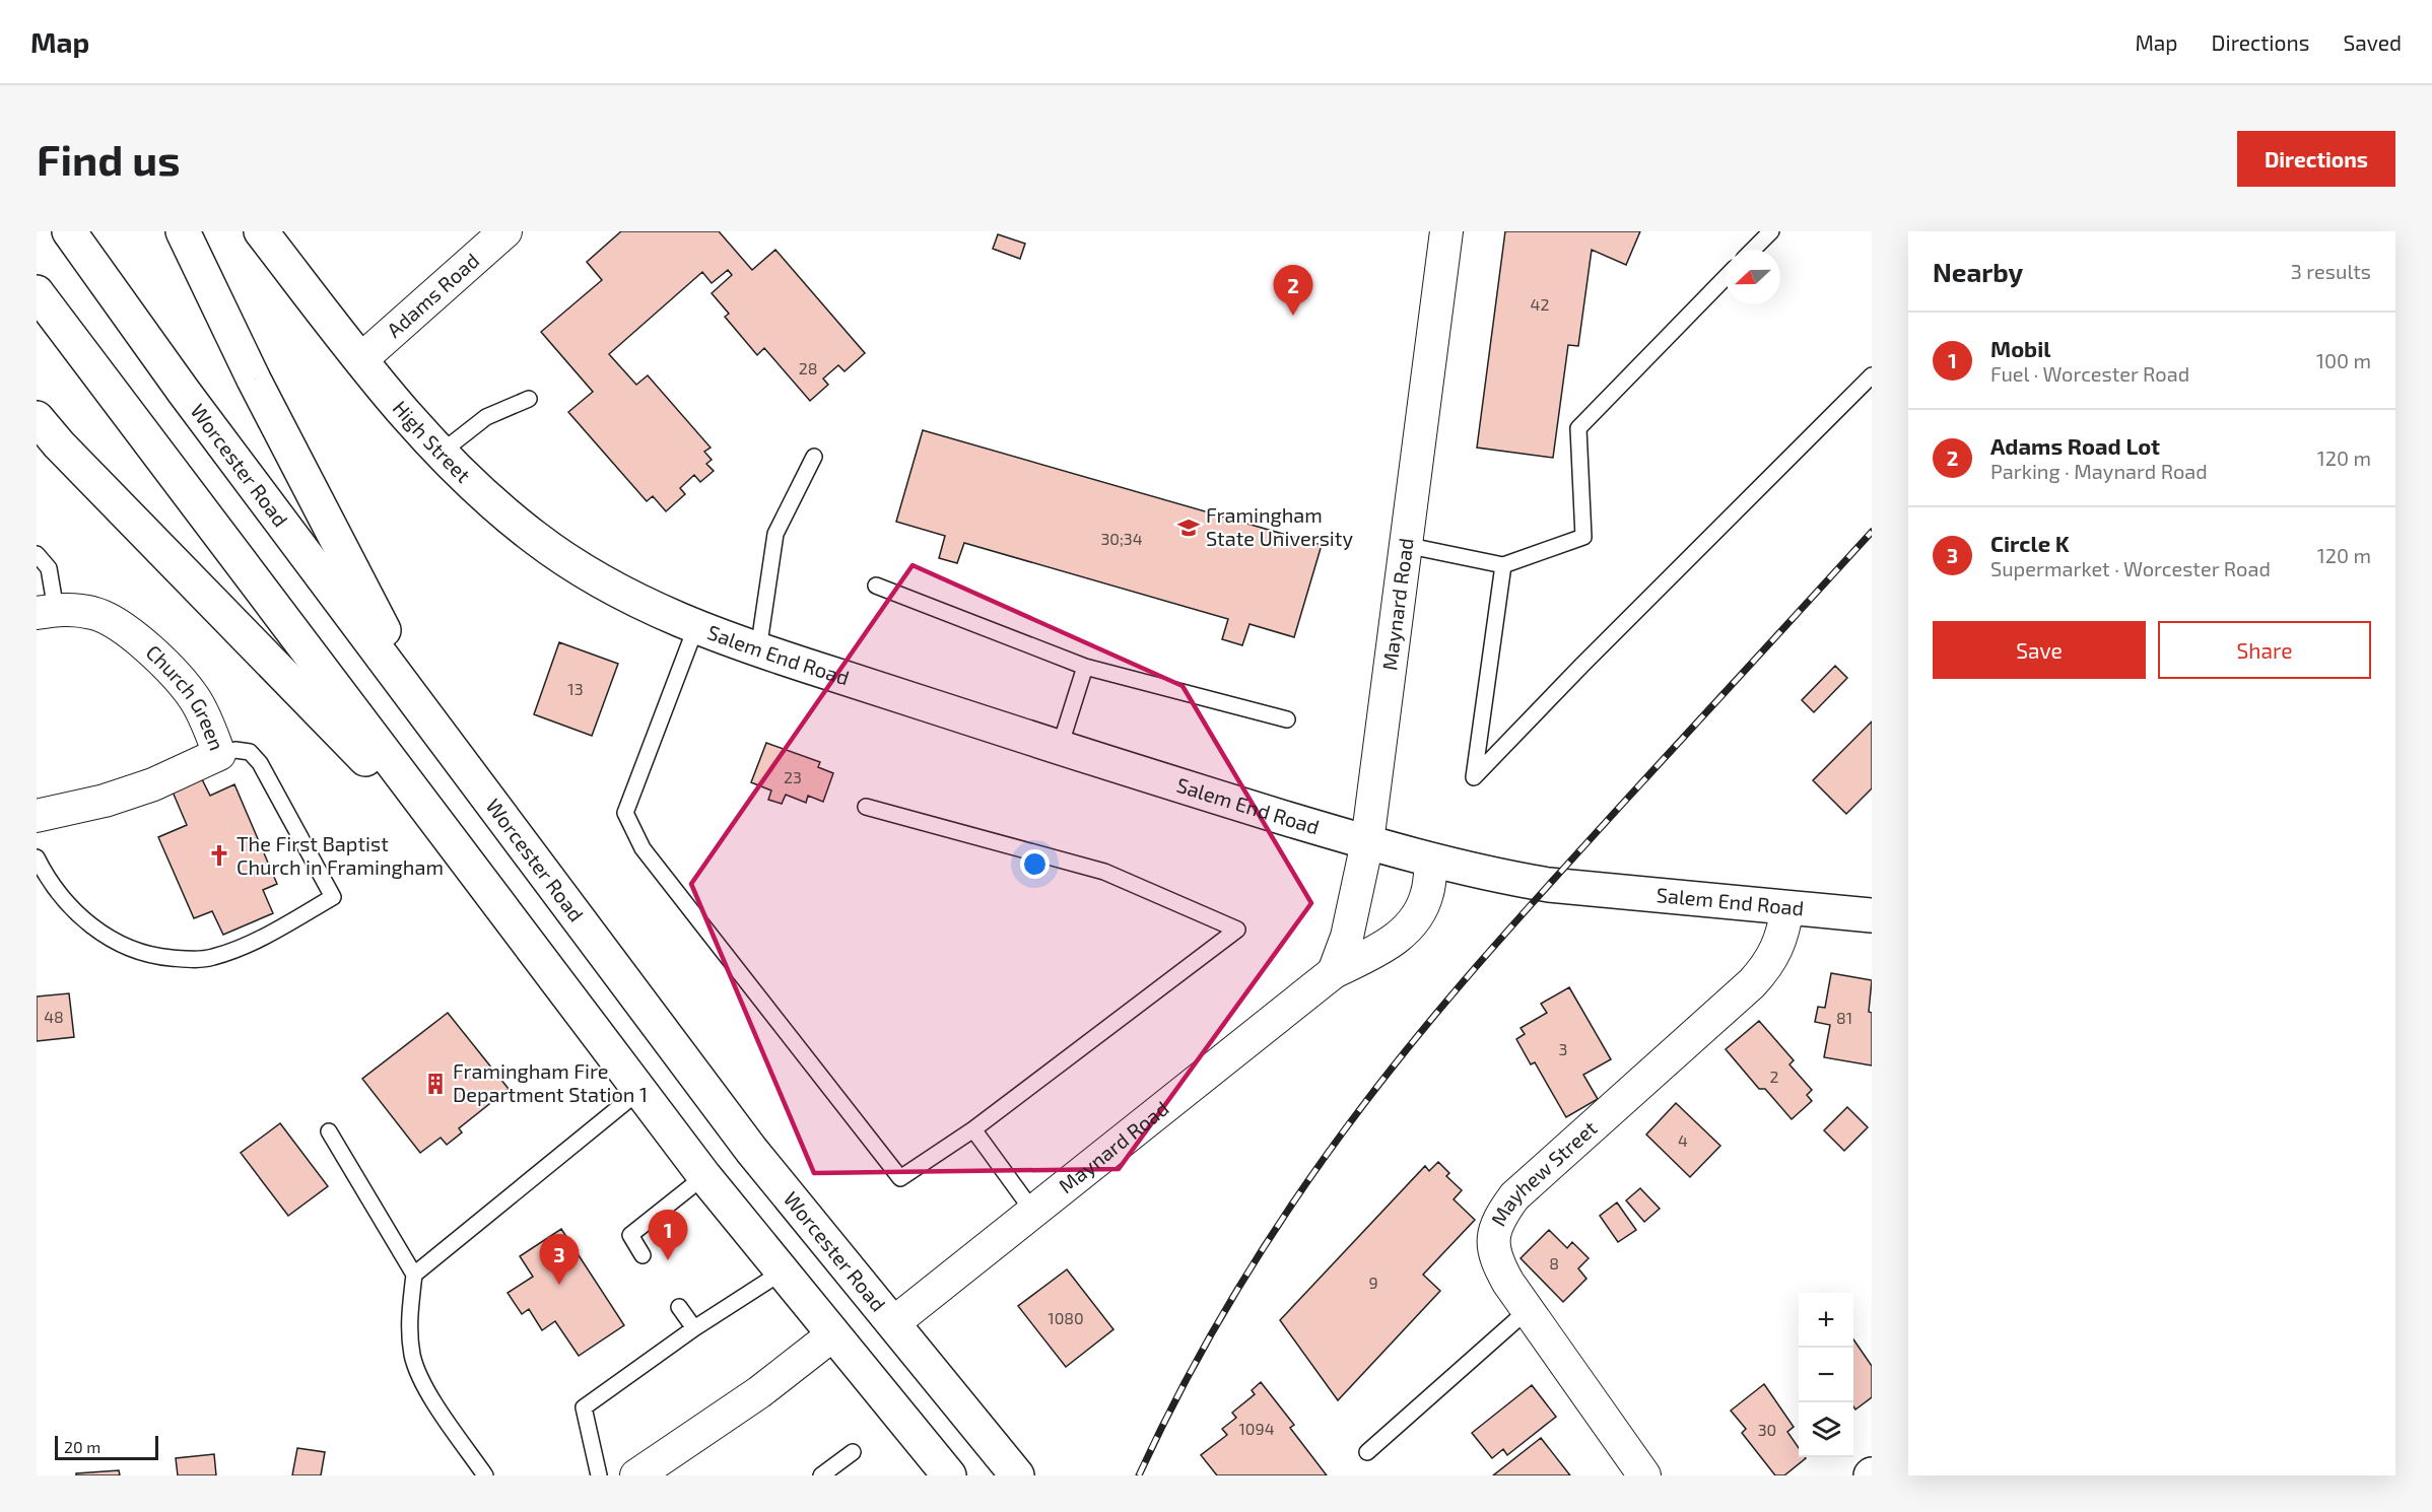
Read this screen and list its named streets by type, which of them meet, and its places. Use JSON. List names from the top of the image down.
{
  "streets": {
    "main road": ["High Street", "Worcester Road", "Salem End Road"],
    "street": [
      "Adams Road",
      "Maynard Road",
      "Church Green",
      "Mayhew Street"
    ]
  },
  "crossings": [
    ["Adams Road", "High Street"],
    ["High Street", "Salem End Road"],
    ["Worcester Road", "Maynard Road"],
    ["Maynard Road", "Salem End Road"],
    ["Salem End Road", "Mayhew Street"]
  ],
  "places": {
    "school or university": ["Framingham State University"],
    "church": ["The First Baptist Church in Framingham"],
    "building": ["Framingham Fire Department Station 1"]
  },
  "house_numbers": [
    "42",
    "28",
    "30;34",
    "13",
    "23",
    "48",
    "81",
    "3",
    "2",
    "4",
    "8",
    "9",
    "1080",
    "1094",
    "30"
  ],
  "scale_bar": "20 m",
  "north": "left",
  "page": {
    "header": "Map",
    "nav": ["Map", "Directions", "Saved"],
    "buttons": [
      "Directions",
      ["Save", "Share"]
    ],
    "title": "Find us",
    "heading": ["Nearby", "3 results"],
    "pins": ["2", "1", "3"],
    "list": [
      {
        "mark": "1",
        "name": "Mobil",
        "note": "Fuel · Worcester Road",
        "value": "100 m"
      },
      {
        "mark": "2",
        "name": "Adams Road Lot",
        "note": "Parking · Maynard Road",
        "value": "120 m"
      },
      {
        "mark": "3",
        "name": "Circle K",
        "note": "Supermarket · Worcester Road",
        "value": "120 m"
      }
    ],
    "map_buttons": ["+", "−"],
    "scale": "20 m"
  }
}
